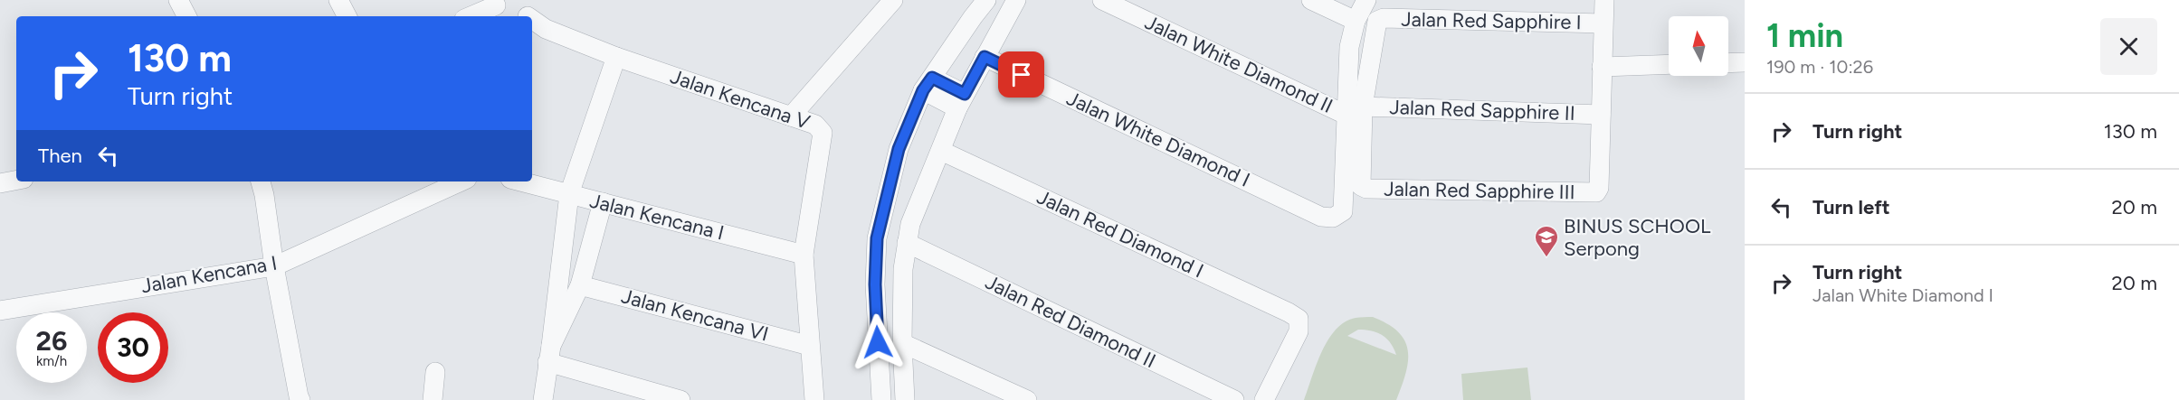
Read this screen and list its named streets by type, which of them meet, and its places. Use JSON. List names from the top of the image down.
{
  "streets": {
    "street": [
      "Jalan Red Sapphire I",
      "Jalan White Diamond II",
      "Jalan Kencana V",
      "Jalan Red Sapphire II",
      "Jalan White Diamond I",
      "Jalan Red Sapphire III",
      "Jalan Kencana I",
      "Jalan Red Diamond I",
      "Jalan Kencana VI",
      "Jalan Red Diamond II"
    ]
  },
  "crossings": [
    ["Jalan Red Sapphire I", "Jalan White Diamond II"],
    ["Jalan Red Sapphire I", "Jalan Red Sapphire II"],
    ["Jalan Red Sapphire I", "Jalan White Diamond I"],
    ["Jalan Red Sapphire I", "Jalan Red Sapphire III"],
    ["Jalan White Diamond II", "Jalan Red Sapphire II"],
    ["Jalan White Diamond II", "Jalan White Diamond I"],
    ["Jalan White Diamond II", "Jalan Red Sapphire III"],
    ["Jalan Kencana V", "Jalan Kencana I"],
    ["Jalan Kencana V", "Jalan Kencana VI"],
    ["Jalan Red Sapphire II", "Jalan White Diamond I"],
    ["Jalan Red Sapphire II", "Jalan Red Sapphire III"],
    ["Jalan White Diamond I", "Jalan Red Sapphire III"]
  ],
  "places": {
    "school or university": ["BINUS SCHOOL Serpong"]
  },
  "north": "top",
  "page": {
    "heading": ["1 min", "190 m · 10:26"],
    "turn": ["130 m", "Turn right"],
    "list": [
      {
        "name": "Turn right",
        "value": "130 m"
      },
      {
        "name": "Turn left",
        "value": "20 m"
      },
      {
        "name": "Turn right",
        "note": "Jalan White Diamond I",
        "value": "20 m"
      }
    ],
    "then": "Then",
    "speed": "26 km/h",
    "limit": "30"
  }
}
